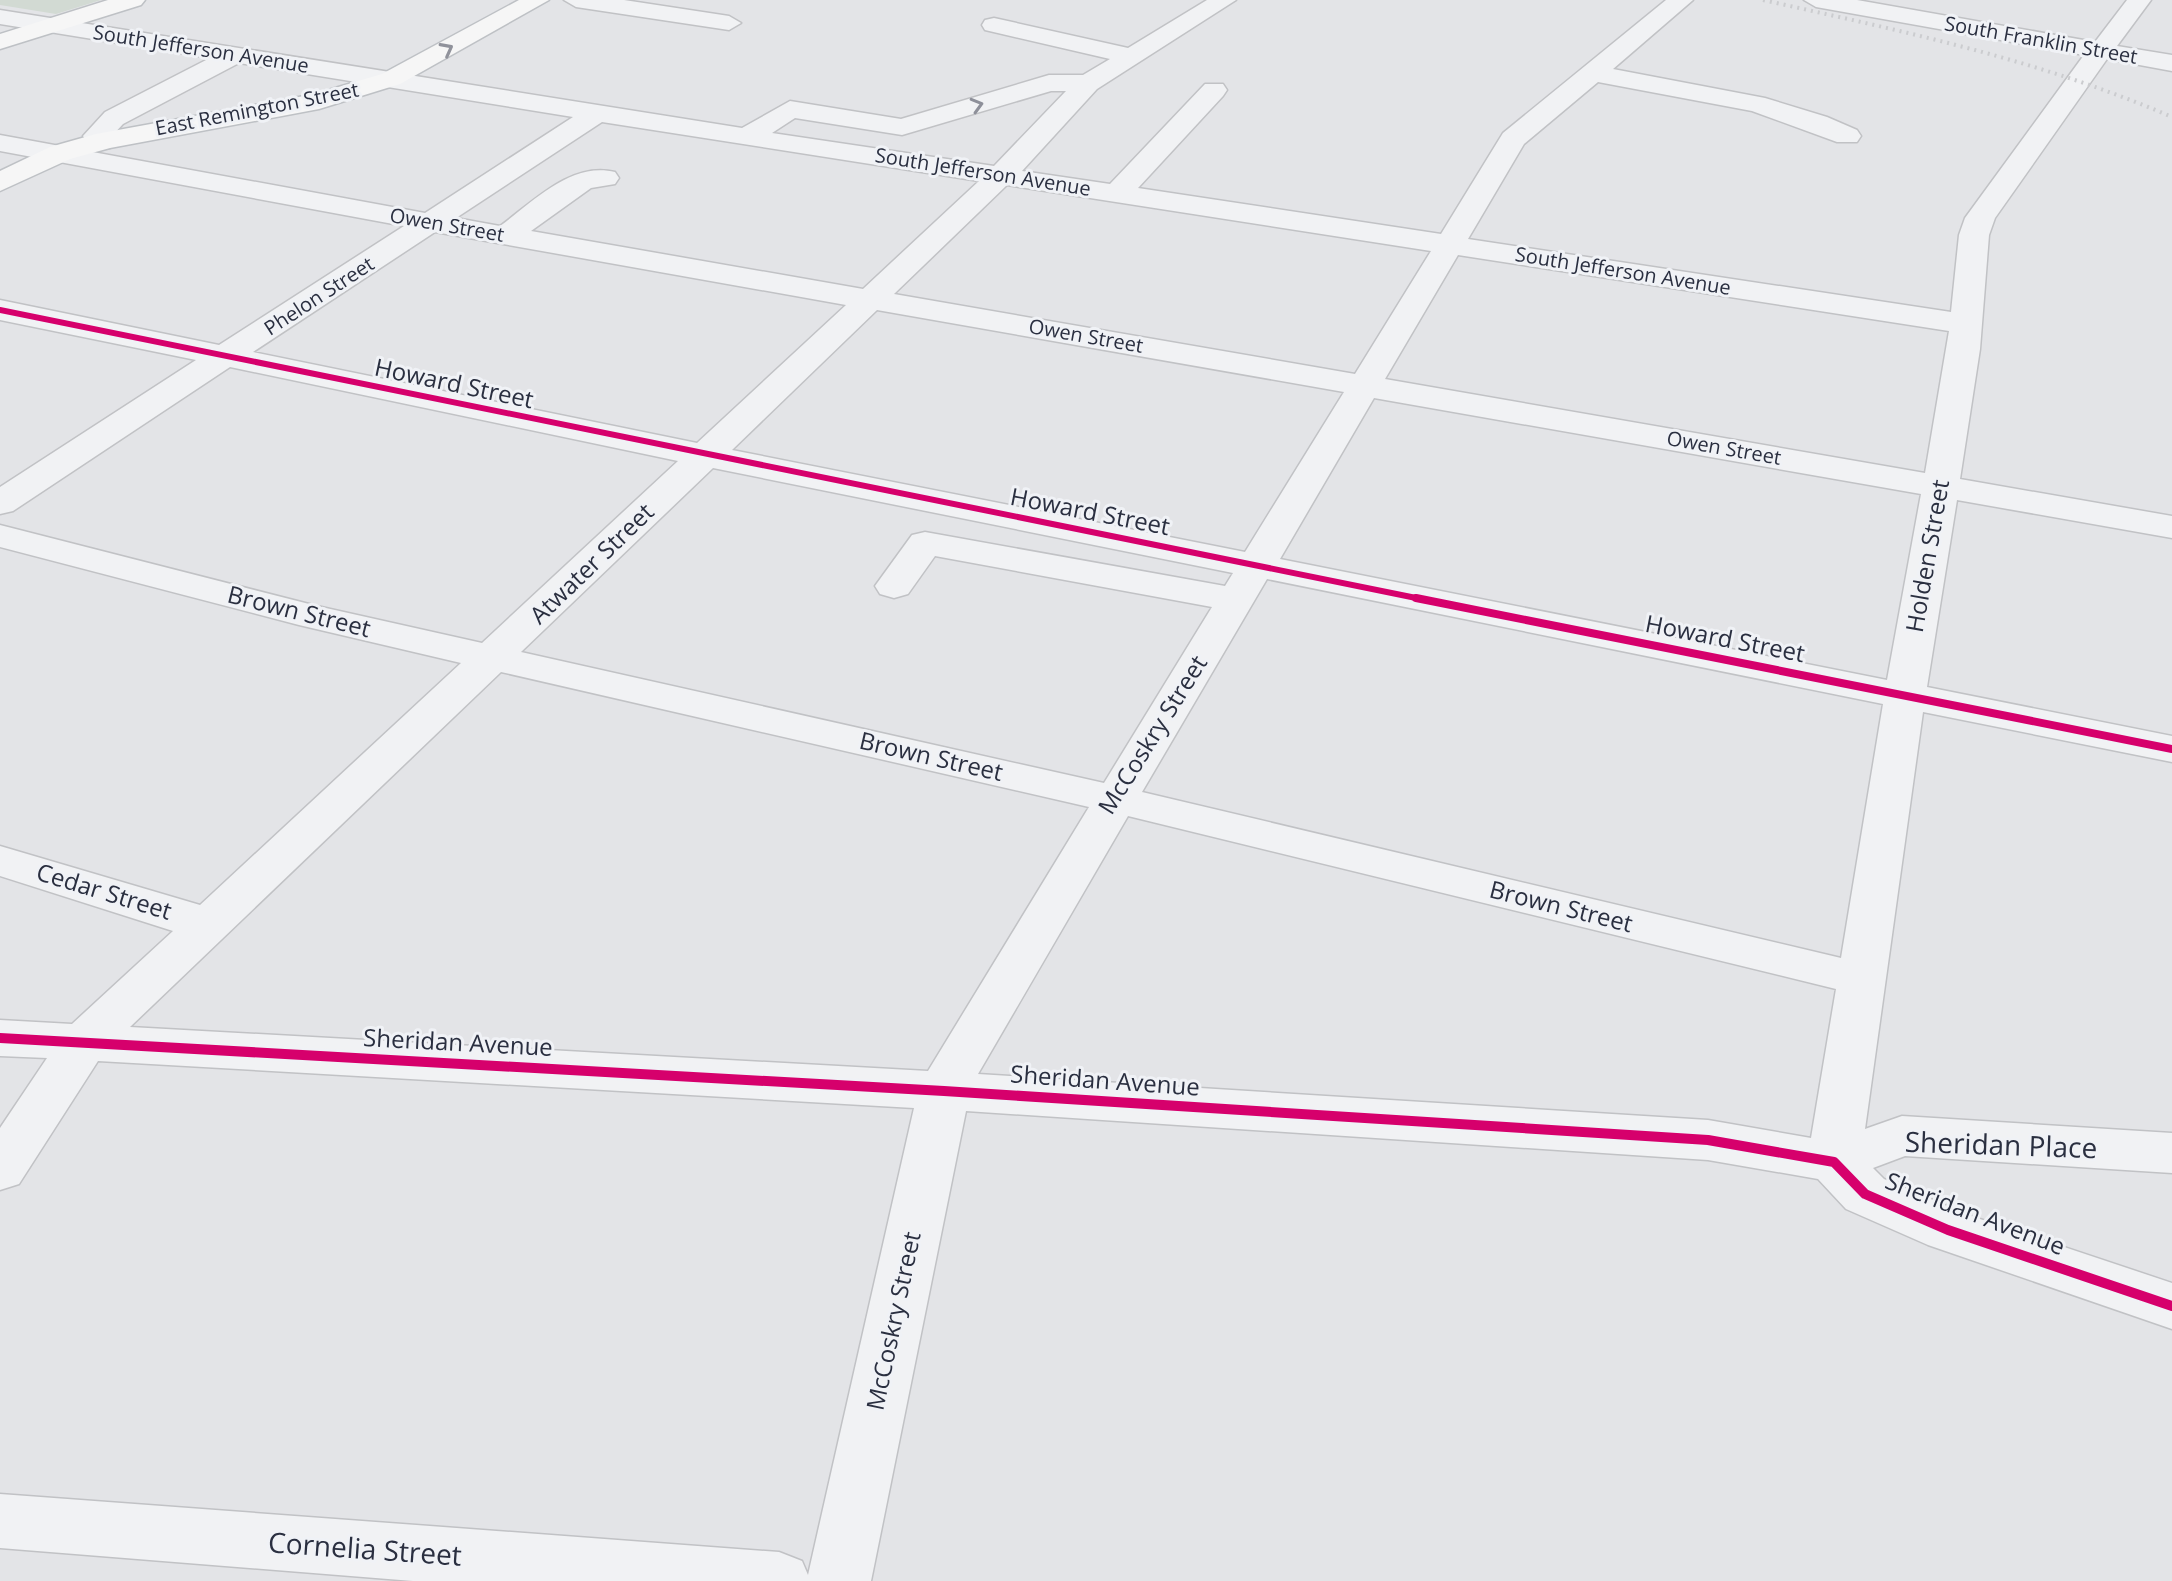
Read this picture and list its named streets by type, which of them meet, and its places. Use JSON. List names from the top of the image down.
{
  "streets": {
    "main road": ["East Remington Street"],
    "street": [
      "South Franklin Street",
      "South Jefferson Avenue",
      "Owen Street",
      "Phelon Street",
      "Howard Street",
      "Holden Street",
      "Atwater Street",
      "Brown Street",
      "McCoskry Street",
      "Cedar Street",
      "Sheridan Avenue",
      "Sheridan Place",
      "Cornelia Street"
    ]
  },
  "crossings": [
    ["South Franklin Street", "Holden Street"],
    ["South Jefferson Avenue", "East Remington Street"],
    ["South Jefferson Avenue", "Phelon Street"],
    ["South Jefferson Avenue", "Holden Street"],
    ["South Jefferson Avenue", "Atwater Street"],
    ["South Jefferson Avenue", "McCoskry Street"],
    ["East Remington Street", "Owen Street"],
    ["Owen Street", "Phelon Street"],
    ["Owen Street", "Holden Street"],
    ["Owen Street", "Atwater Street"],
    ["Owen Street", "McCoskry Street"],
    ["Phelon Street", "Howard Street"],
    ["Howard Street", "Holden Street"],
    ["Howard Street", "Atwater Street"],
    ["Howard Street", "McCoskry Street"],
    ["Holden Street", "Brown Street"],
    ["Holden Street", "Sheridan Avenue"],
    ["Holden Street", "Sheridan Place"],
    ["Atwater Street", "Brown Street"],
    ["Atwater Street", "Cedar Street"],
    ["Atwater Street", "Sheridan Avenue"],
    ["Brown Street", "McCoskry Street"],
    ["McCoskry Street", "Sheridan Avenue"],
    ["Sheridan Avenue", "Sheridan Place"]
  ]
}
